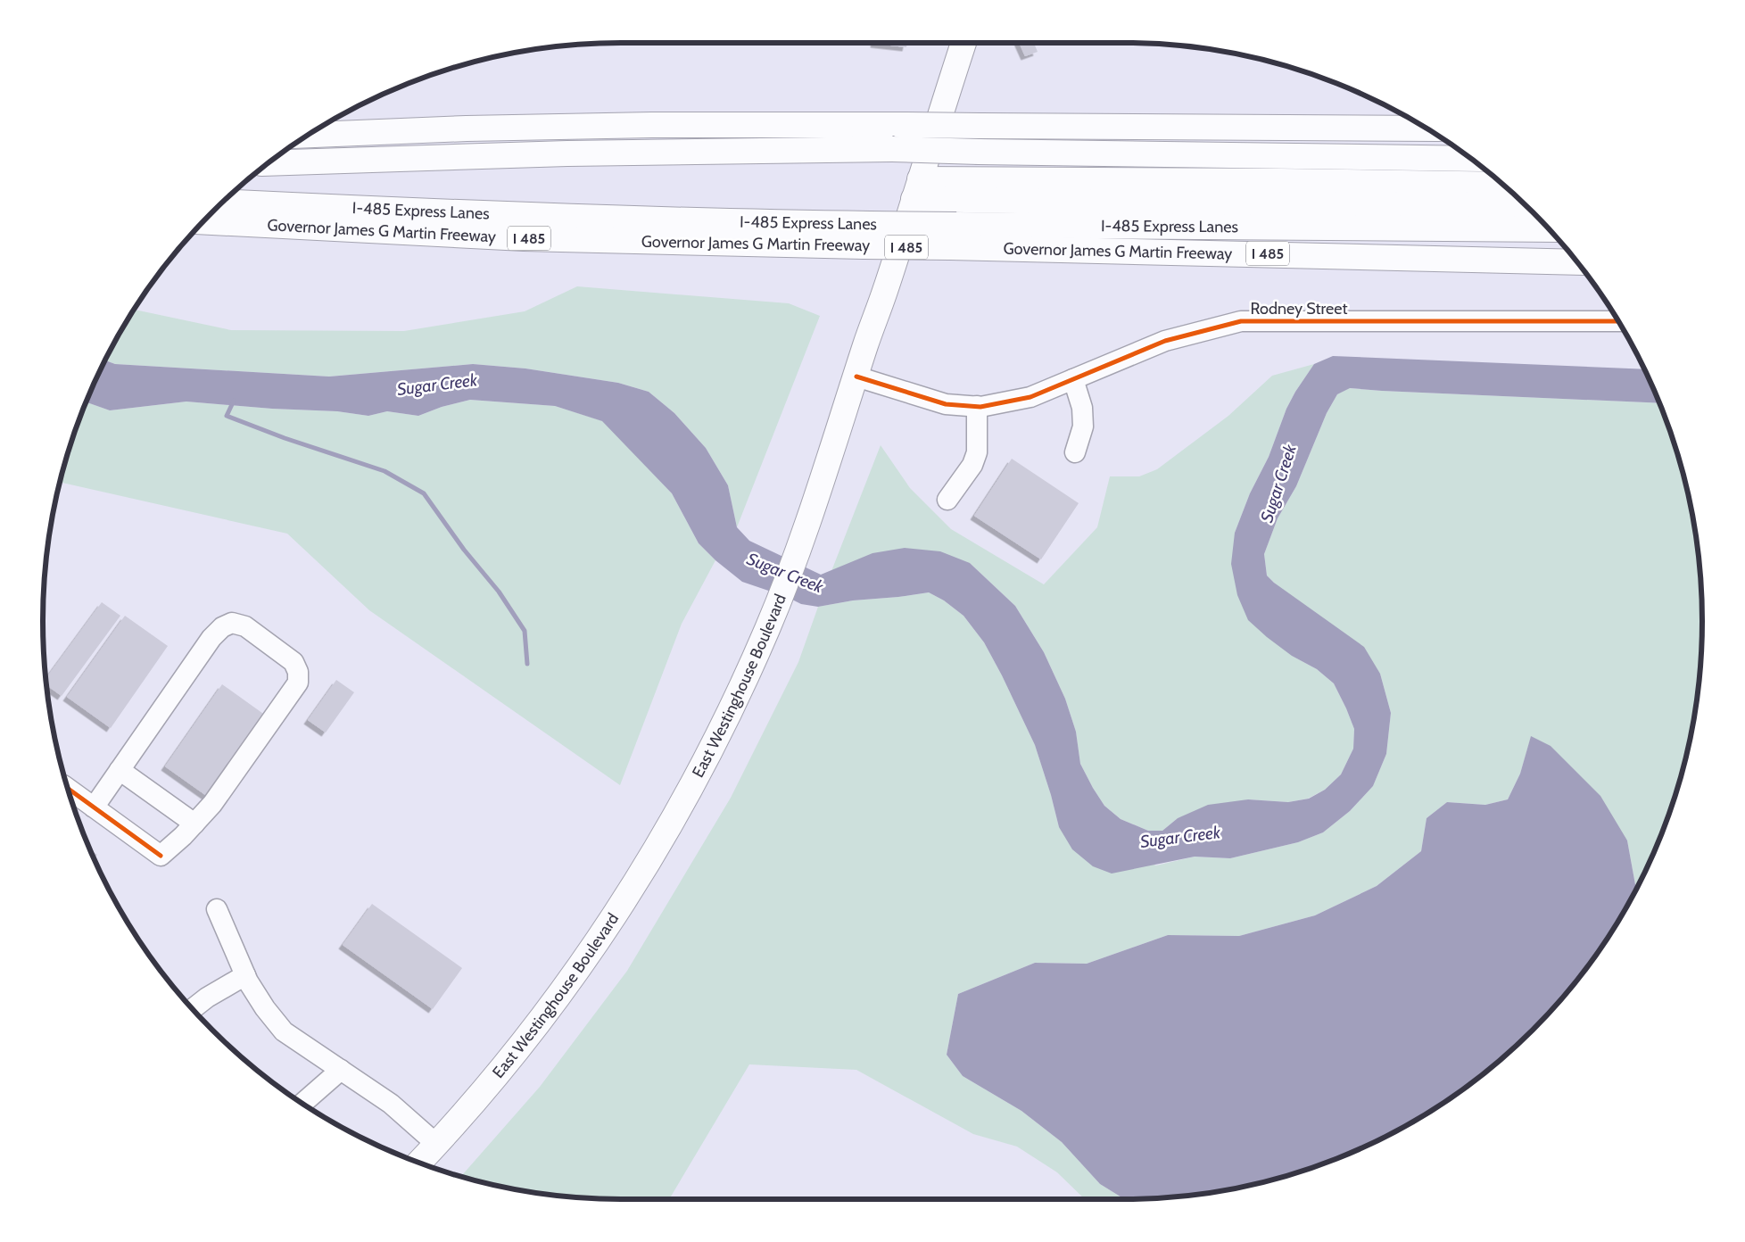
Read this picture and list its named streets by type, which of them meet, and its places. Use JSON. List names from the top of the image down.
{
  "streets": {
    "main road": [
      "I-485 Express Lanes",
      "Governor James G Martin Freeway",
      "I 485",
      "East Westinghouse Boulevard"
    ],
    "street": ["Rodney Street"]
  },
  "crossings": [
    ["I-485 Express Lanes", "Governor James G Martin Freeway"],
    ["Rodney Street", "East Westinghouse Boulevard"]
  ],
  "water": ["Sugar Creek"]
}
